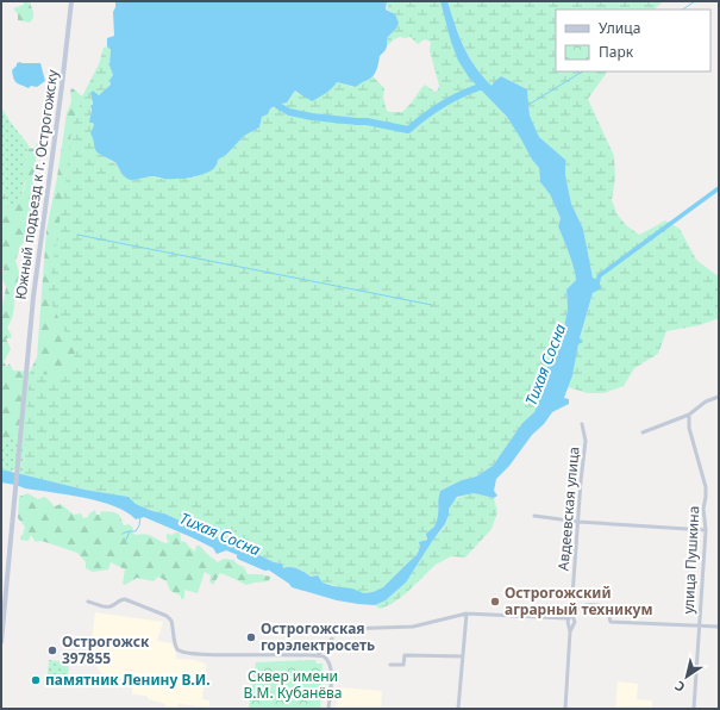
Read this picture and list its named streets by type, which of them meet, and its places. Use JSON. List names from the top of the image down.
{
  "streets": {
    "main road": ["Южный подъезд к г. Острогожску"],
    "street": ["Авдеевская улица", "улица Пушкина"]
  },
  "water": ["Тихая Сосна"],
  "parks": ["Сквер имени В.М. Кубанёва"],
  "places": [
    "Острогожский аграрный техникум",
    "Острогожская горэлектросеть",
    "Острогожск 397855",
    "памятник Ленину В.И."
  ],
  "legend": ["Улица", "Парк"],
  "north": "bottom left"
}
